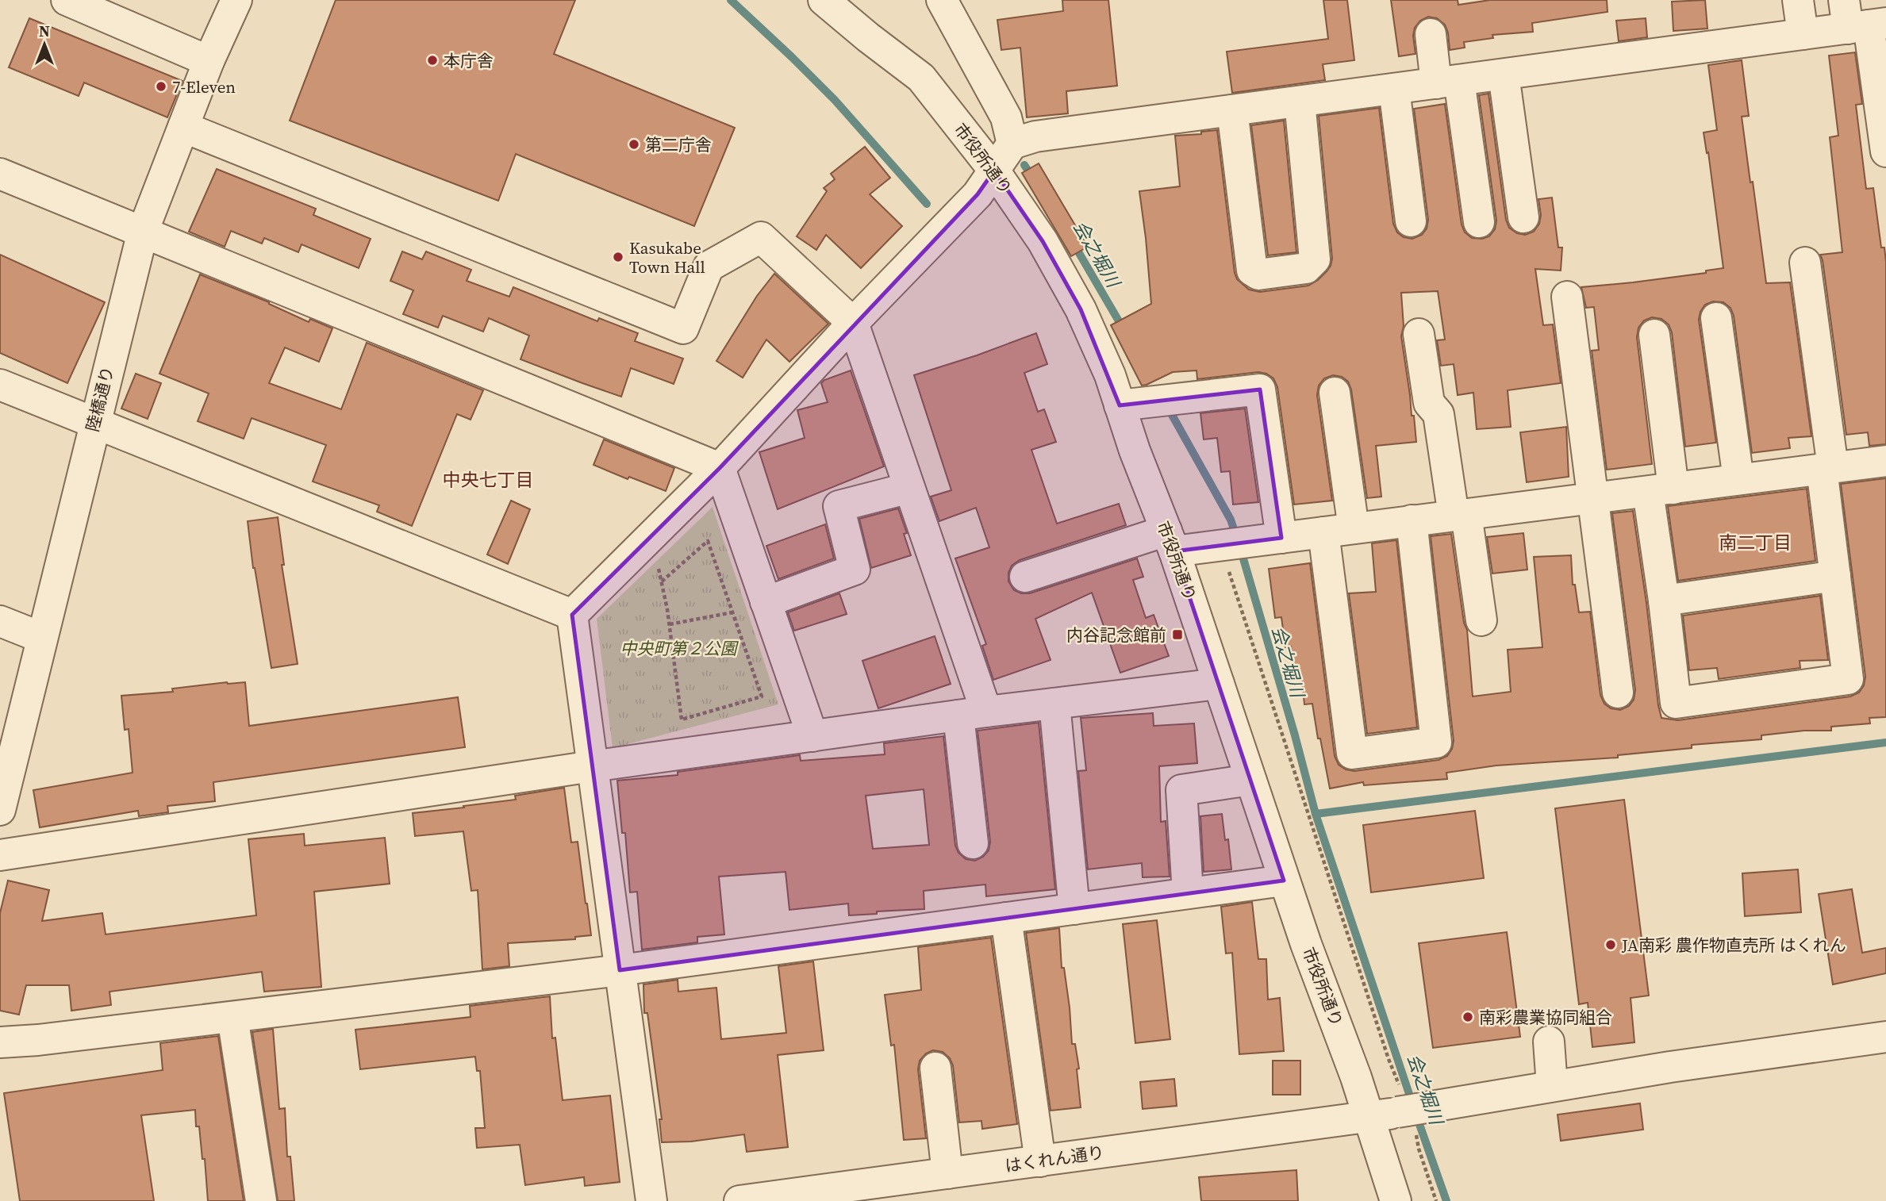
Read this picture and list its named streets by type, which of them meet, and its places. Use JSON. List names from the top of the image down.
{
  "streets": {
    "street": ["市役所通り", "陸橋通り", "はくれん通り"]
  },
  "crossings": [
    ["市役所通り", "はくれん通り"]
  ],
  "districts": ["中央七丁目", "南二丁目"],
  "water": ["会之堀川"],
  "parks": ["中央町第２公園"],
  "places": {
    "other": [
      "本庁舎",
      "7-Eleven",
      "第二庁舎",
      "Kasukabe Town Hall",
      "JA南彩 農作物直売所 はくれん",
      "南彩農業協同組合"
    ],
    "transit": ["内谷記念館前"]
  },
  "north": "top"
}
